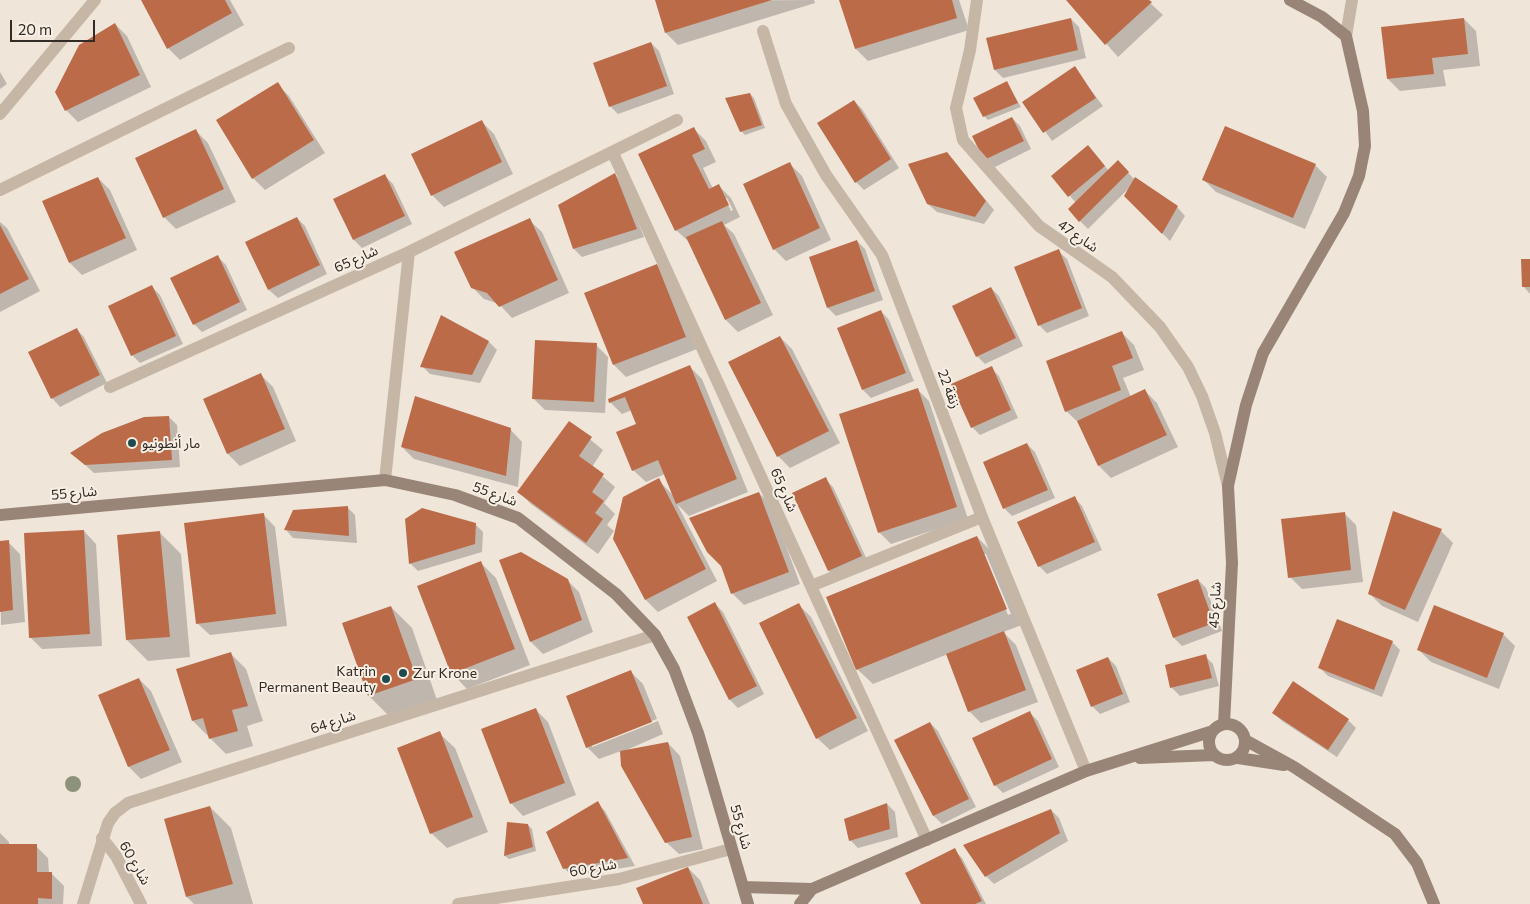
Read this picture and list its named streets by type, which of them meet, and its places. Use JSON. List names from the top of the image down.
{
  "streets": {
    "street": [
      "شارع 47",
      "شارع 65",
      "زنقة 22",
      "شارع 55",
      "شارع 45",
      "شارع 64",
      "شارع 60"
    ]
  },
  "crossings": [
    ["شارع 47", "شارع 45"],
    ["شارع 55", "شارع 64"],
    ["شارع 55", "شارع 60"],
    ["شارع 64", "شارع 60"]
  ],
  "places": ["مار أنطونيو", "Zur Krone", "Katrin Permanent Beauty"],
  "scale_bar": "20 m"
}
